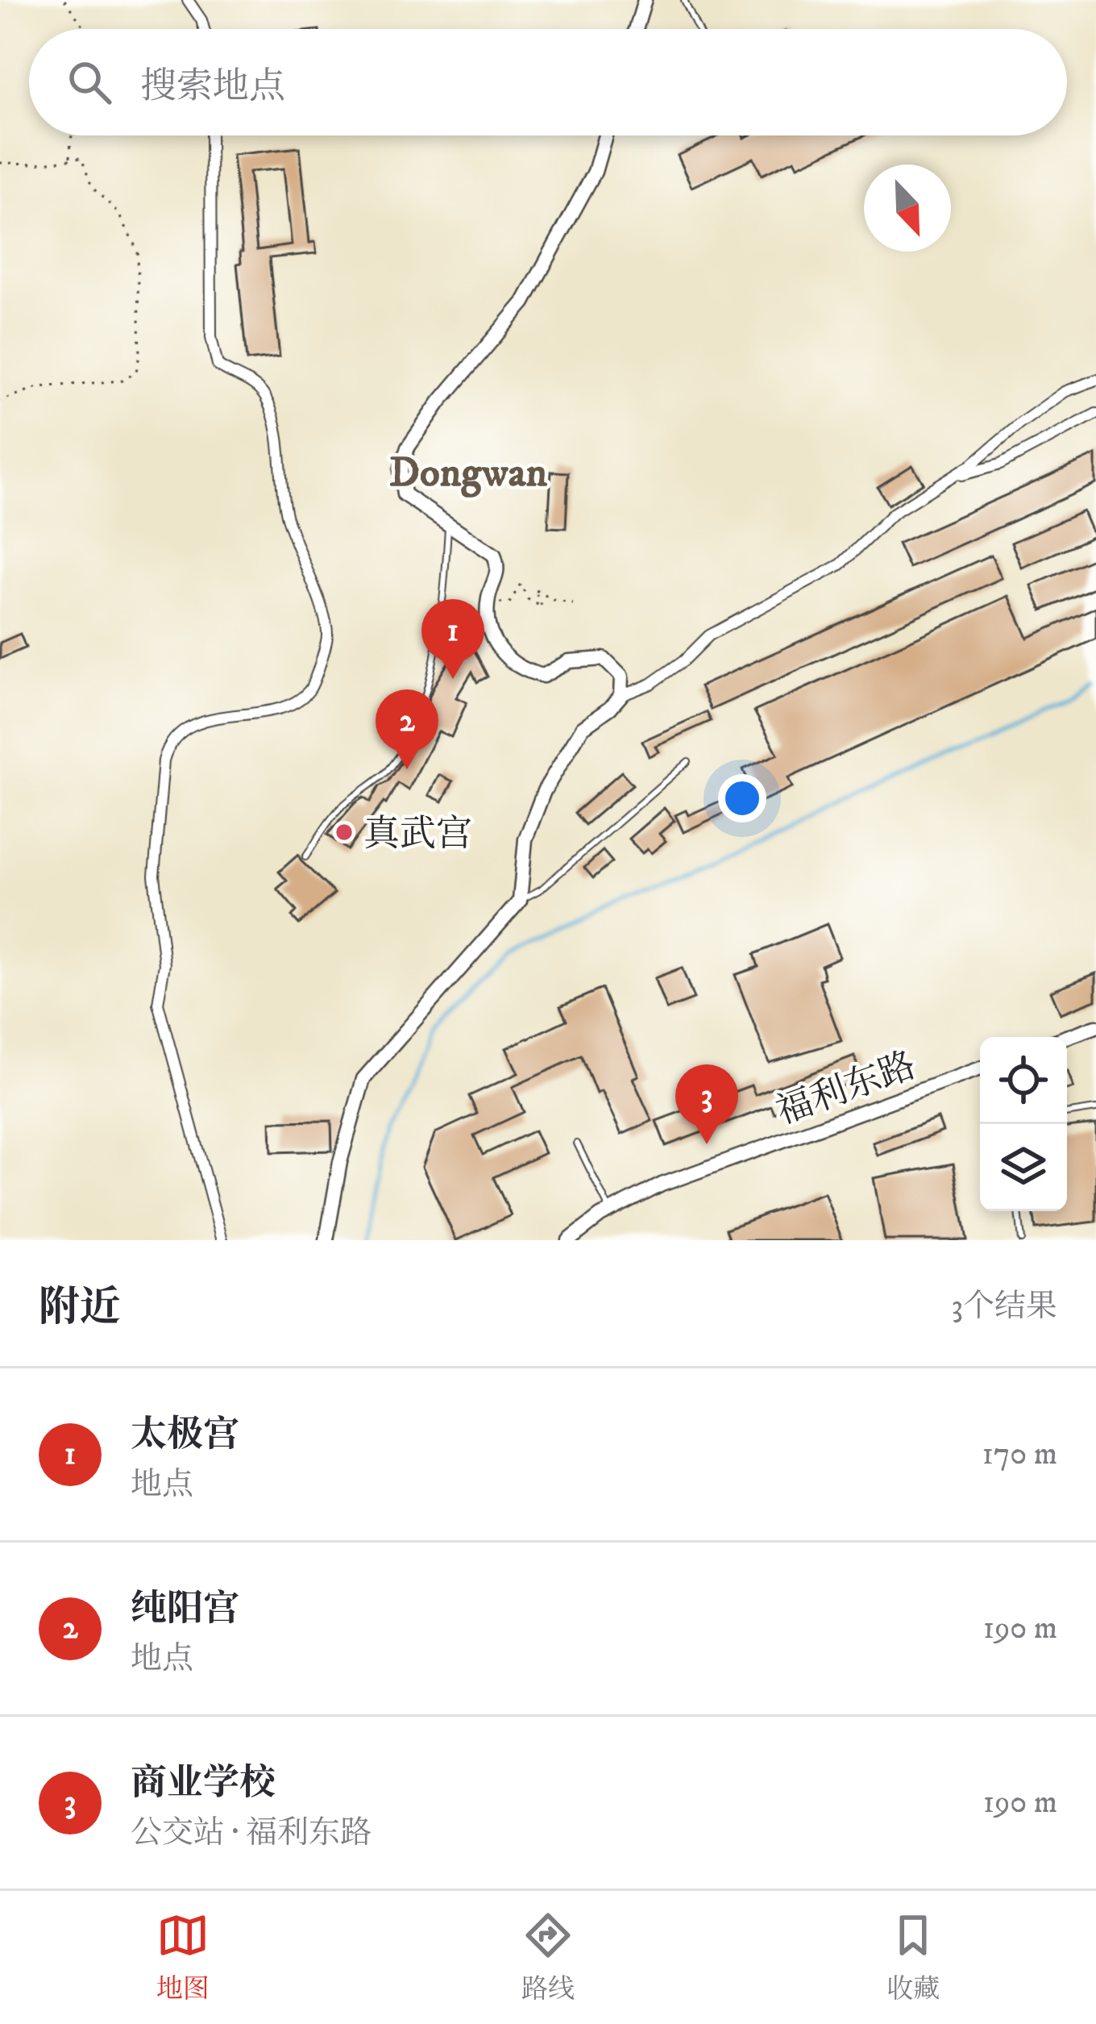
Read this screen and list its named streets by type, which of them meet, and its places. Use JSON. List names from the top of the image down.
{
  "streets": {
    "main road": ["福利东路"]
  },
  "districts": ["Dongwan"],
  "places": ["真武宫"],
  "north": "bottom right",
  "page": {
    "search": "搜索地点",
    "pins": ["1", "2", "3"],
    "heading": ["附近", "3个结果"],
    "list": [
      {
        "mark": "1",
        "name": "太极宫",
        "note": "地点",
        "value": "170 m"
      },
      {
        "mark": "2",
        "name": "纯阳宫",
        "note": "地点",
        "value": "190 m"
      },
      {
        "mark": "3",
        "name": "商业学校",
        "note": "公交站 · 福利东路",
        "value": "190 m"
      }
    ],
    "nav": ["地图", "路线", "收藏"]
  }
}
